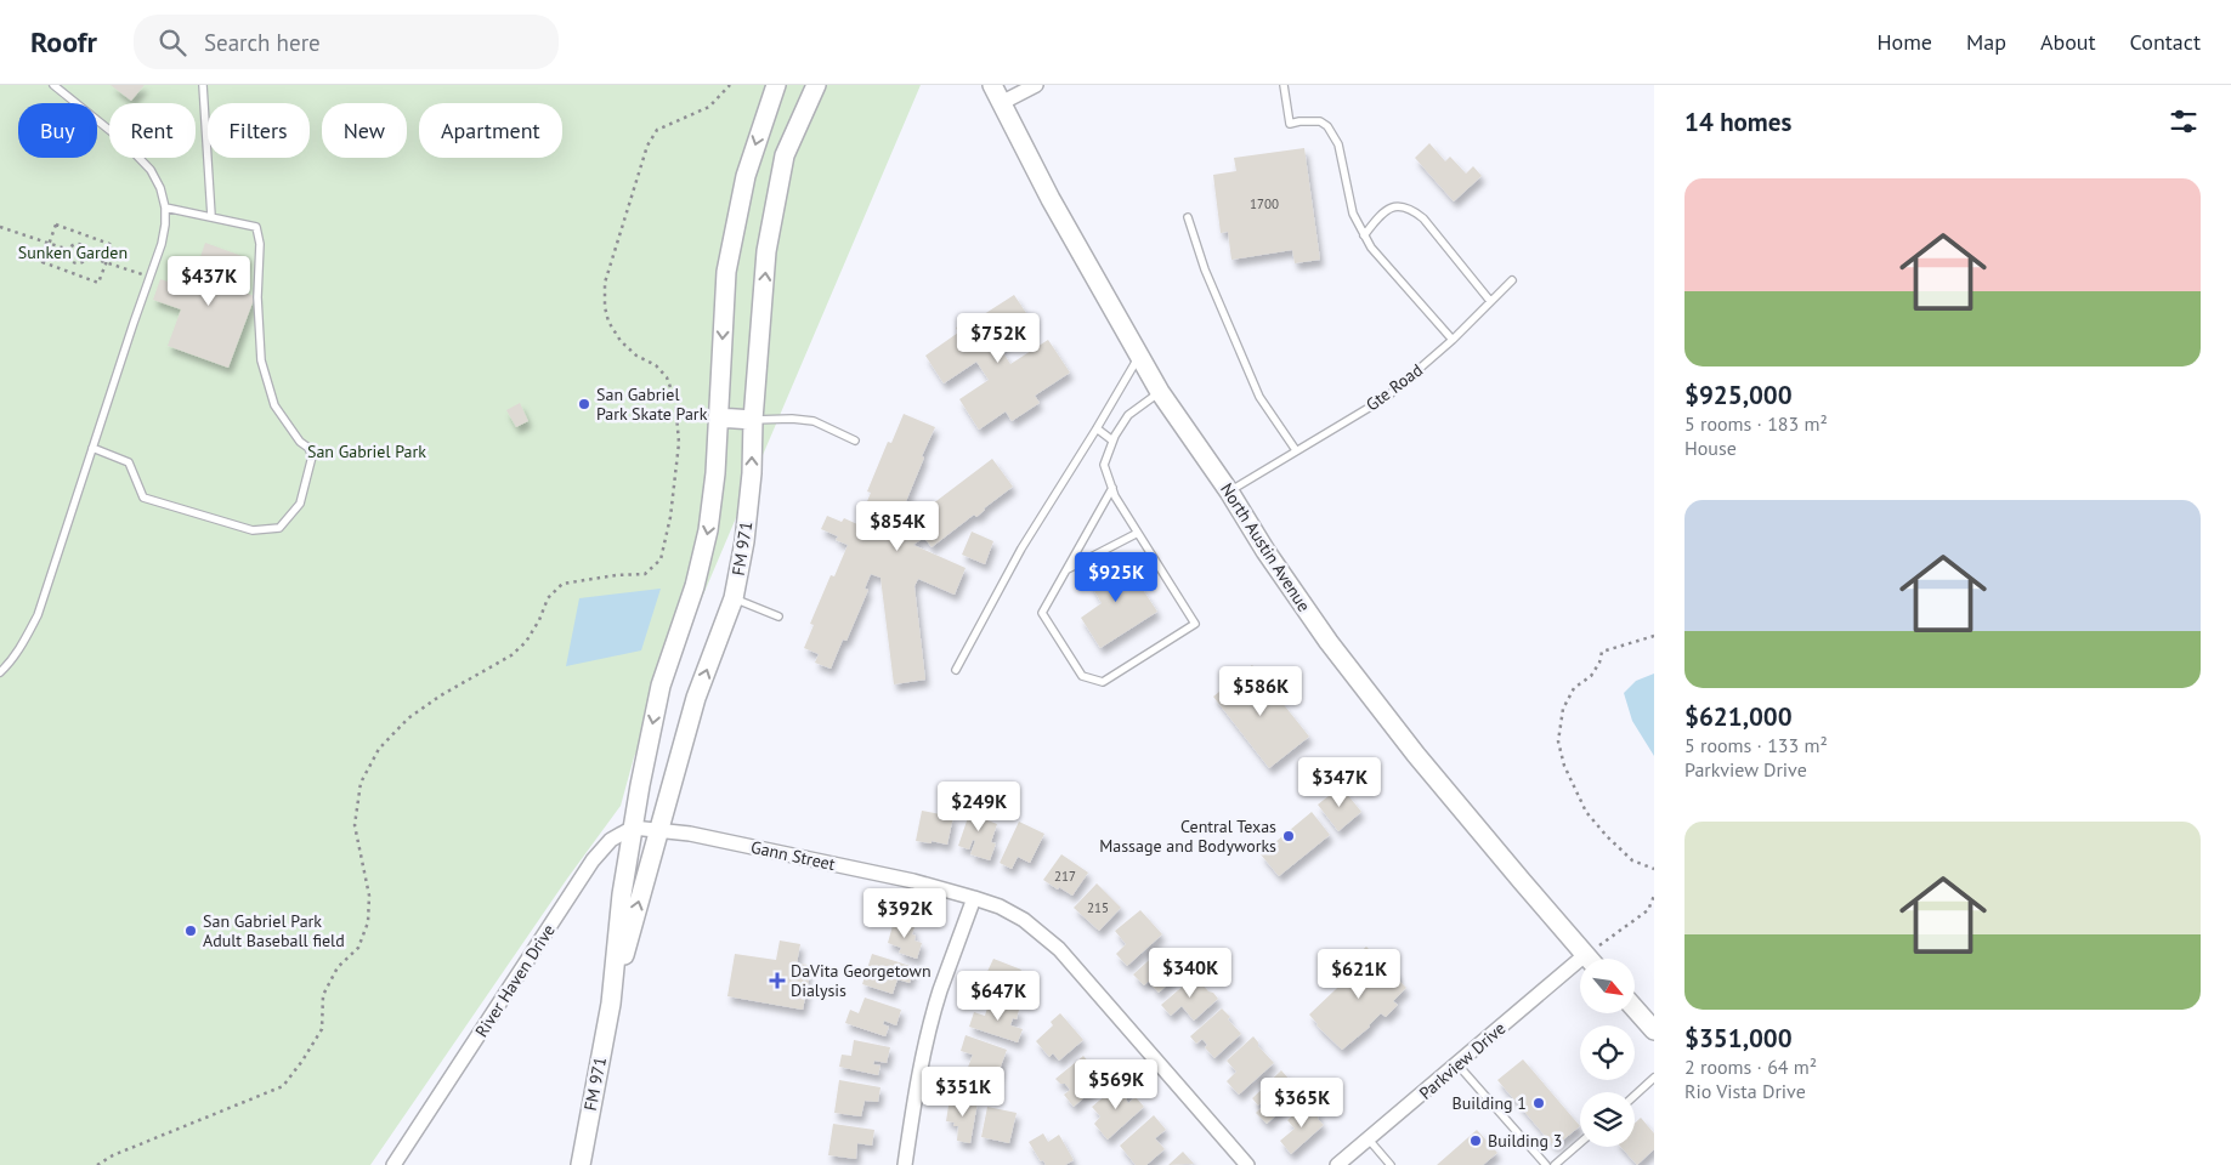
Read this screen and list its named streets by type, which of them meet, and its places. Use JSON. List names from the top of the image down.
{
  "streets": {
    "main road": ["North Austin Avenue", "FM 971"],
    "street": ["Gann Street", "River Haven Drive", "Parkview Drive"],
    "lane": ["Gte Road"]
  },
  "crossings": [
    ["Gte Road", "North Austin Avenue"],
    ["North Austin Avenue", "Parkview Drive"],
    ["FM 971", "Gann Street"],
    ["FM 971", "River Haven Drive"]
  ],
  "parks": ["Sunken Garden", "San Gabriel Park"],
  "places": {
    "other": [
      "San Gabriel Park Skate Park",
      "Central Texas Massage and Bodyworks",
      "San Gabriel Park Adult Baseball field",
      "Building 1",
      "Building 3"
    ],
    "health": ["DaVita Georgetown Dialysis"]
  },
  "house_numbers": ["1700", "217", "215"],
  "north": "bottom right",
  "page": {
    "header": "Roofr",
    "search": "Search here",
    "nav": [
      "Home",
      "Map",
      "About",
      "Contact"
    ],
    "heading": "14 homes",
    "chip": [
      "Buy",
      "Rent",
      "Filters",
      "New",
      "Apartment"
    ],
    "list": [
      {
        "name": "$925,000",
        "note": "5 rooms · 183 m² · House"
      },
      {
        "name": "$621,000",
        "note": "5 rooms · 133 m² · Parkview Drive"
      },
      {
        "name": "$351,000",
        "note": "2 rooms · 64 m² · Rio Vista Drive"
      }
    ],
    "price": [
      "$437K",
      "$752K",
      "$854K",
      "$925K",
      "$586K",
      "$347K",
      "$249K",
      "$392K",
      "$340K",
      "$621K",
      "$647K",
      "$569K",
      "$351K",
      "$365K"
    ]
  }
}
